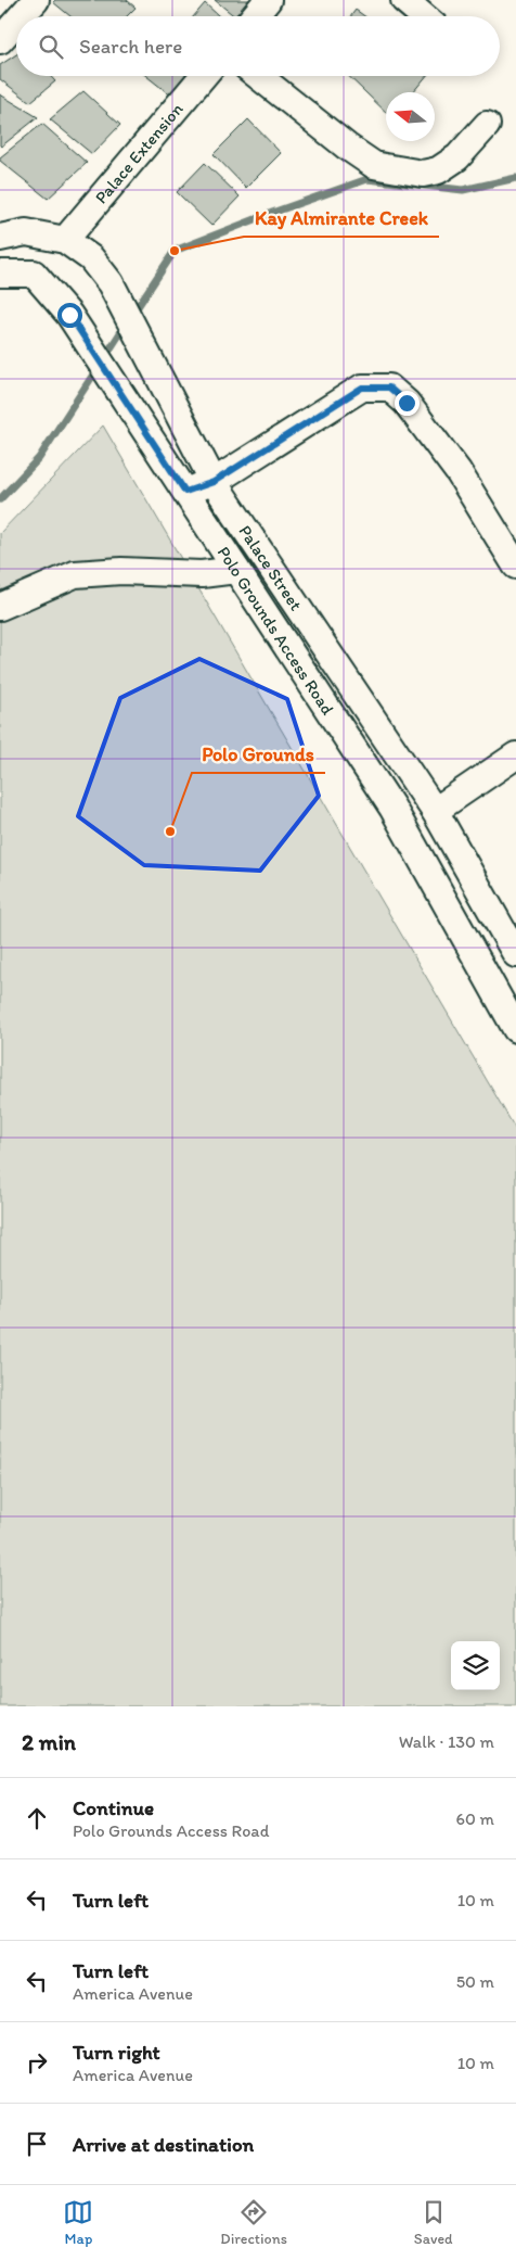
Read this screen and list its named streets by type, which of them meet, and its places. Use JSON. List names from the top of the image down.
{
  "streets": {
    "street": ["Palace Extension", "Palace Street", "Polo Grounds Access Road"]
  },
  "crossings": [
    ["Palace Extension", "Palace Street"]
  ],
  "places": ["Kay Almirante Creek", "Polo Grounds"],
  "north": "left",
  "page": {
    "search": "Search here",
    "heading": ["2 min", "Walk · 130 m"],
    "list": [
      ["Continue", "Polo Grounds Access Road", "60 m"],
      ["Turn left", "10 m"],
      ["Turn left", "America Avenue", "50 m"],
      ["Turn right", "America Avenue", "10 m"],
      "Arrive at destination"
    ],
    "nav": ["Map", "Directions", "Saved"]
  }
}
